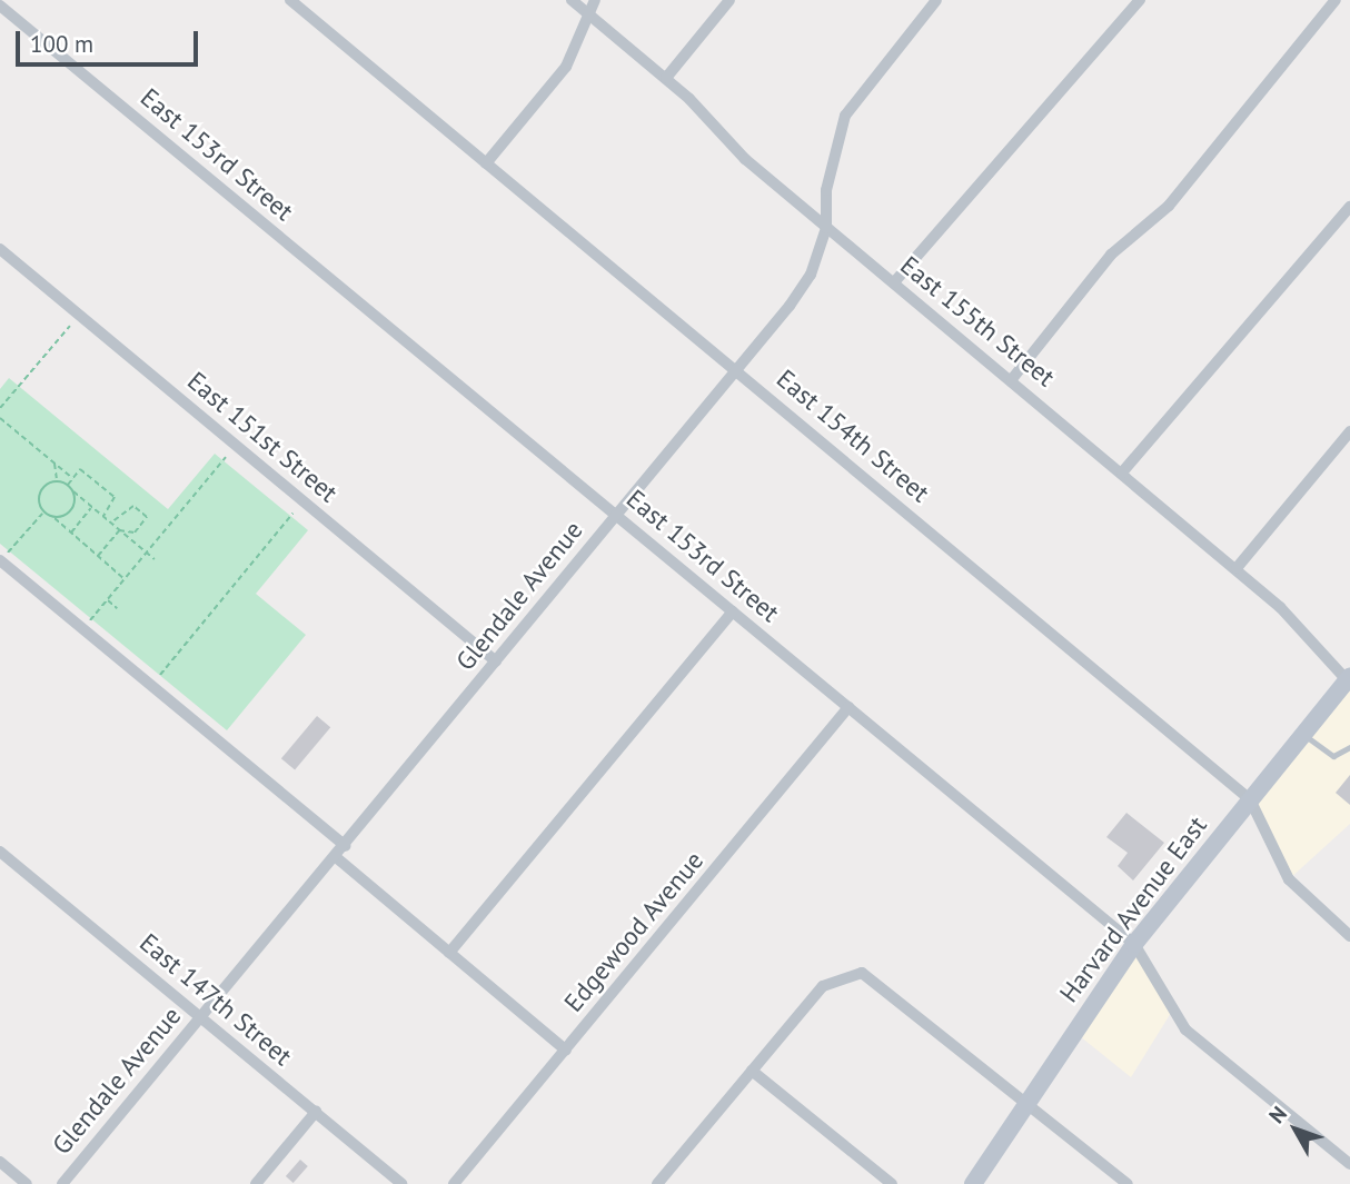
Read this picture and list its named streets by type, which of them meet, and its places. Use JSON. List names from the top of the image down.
{
  "streets": {
    "main road": ["Harvard Avenue East"],
    "street": [
      "East 153rd Street",
      "East 155th Street",
      "East 154th Street",
      "East 151st Street",
      "Glendale Avenue",
      "Edgewood Avenue",
      "East 147th Street"
    ]
  },
  "crossings": [
    ["East 153rd Street", "Glendale Avenue"],
    ["East 153rd Street", "Harvard Avenue East"],
    ["East 153rd Street", "Edgewood Avenue"],
    ["East 155th Street", "Glendale Avenue"],
    ["East 155th Street", "Harvard Avenue East"],
    ["East 154th Street", "Glendale Avenue"],
    ["East 154th Street", "Harvard Avenue East"],
    ["East 151st Street", "Glendale Avenue"],
    ["Glendale Avenue", "East 147th Street"]
  ],
  "scale_bar": "100 m",
  "north": "top left"
}
